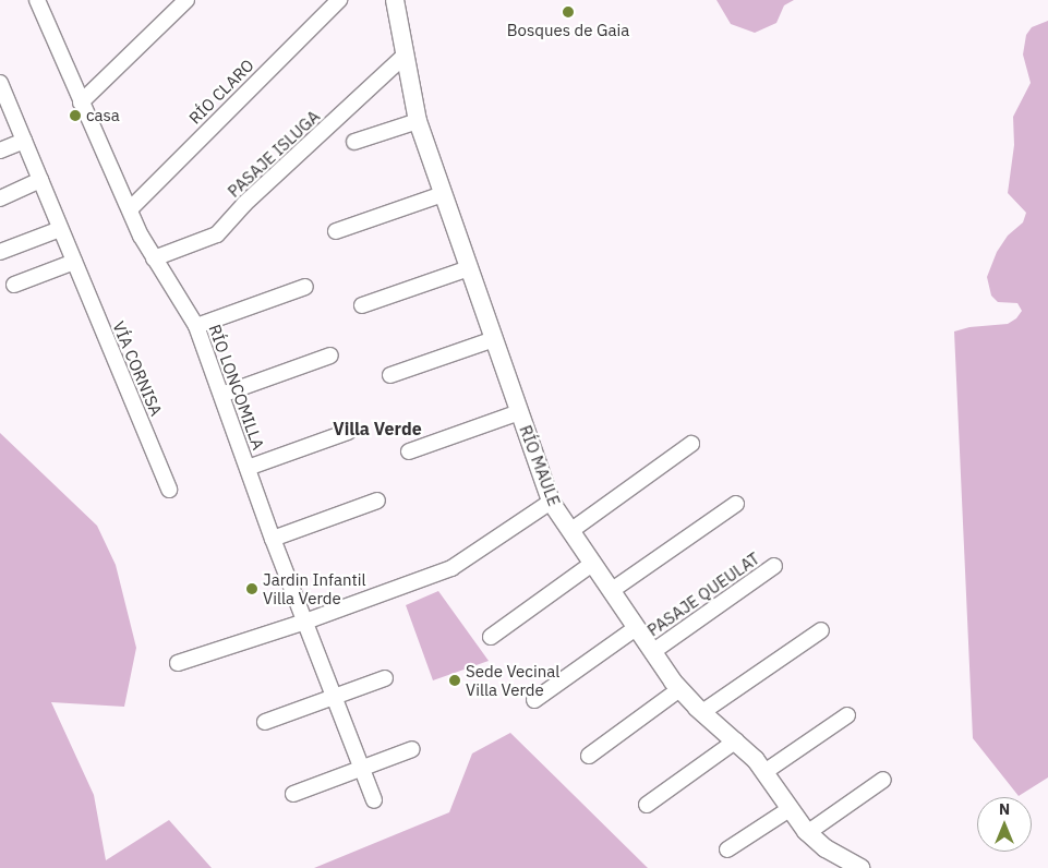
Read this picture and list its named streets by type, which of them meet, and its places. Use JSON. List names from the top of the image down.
{
  "streets": {
    "street": [
      "RÍO CLARO",
      "PASAJE ISLUGA",
      "VÍA CORNISA",
      "RÍO LONCOMILLA",
      "RÍO MAULE",
      "PASAJE QUEULAT"
    ]
  },
  "crossings": [
    ["RÍO CLARO", "RÍO LONCOMILLA"],
    ["PASAJE ISLUGA", "RÍO LONCOMILLA"],
    ["PASAJE ISLUGA", "RÍO MAULE"],
    ["RÍO MAULE", "PASAJE QUEULAT"]
  ],
  "districts": ["Villa Verde"],
  "places": [
    "Bosques de Gaia",
    "casa",
    "Jardin Infantil Villa Verde",
    "Sede Vecinal Villa Verde"
  ],
  "north": "top"
}
